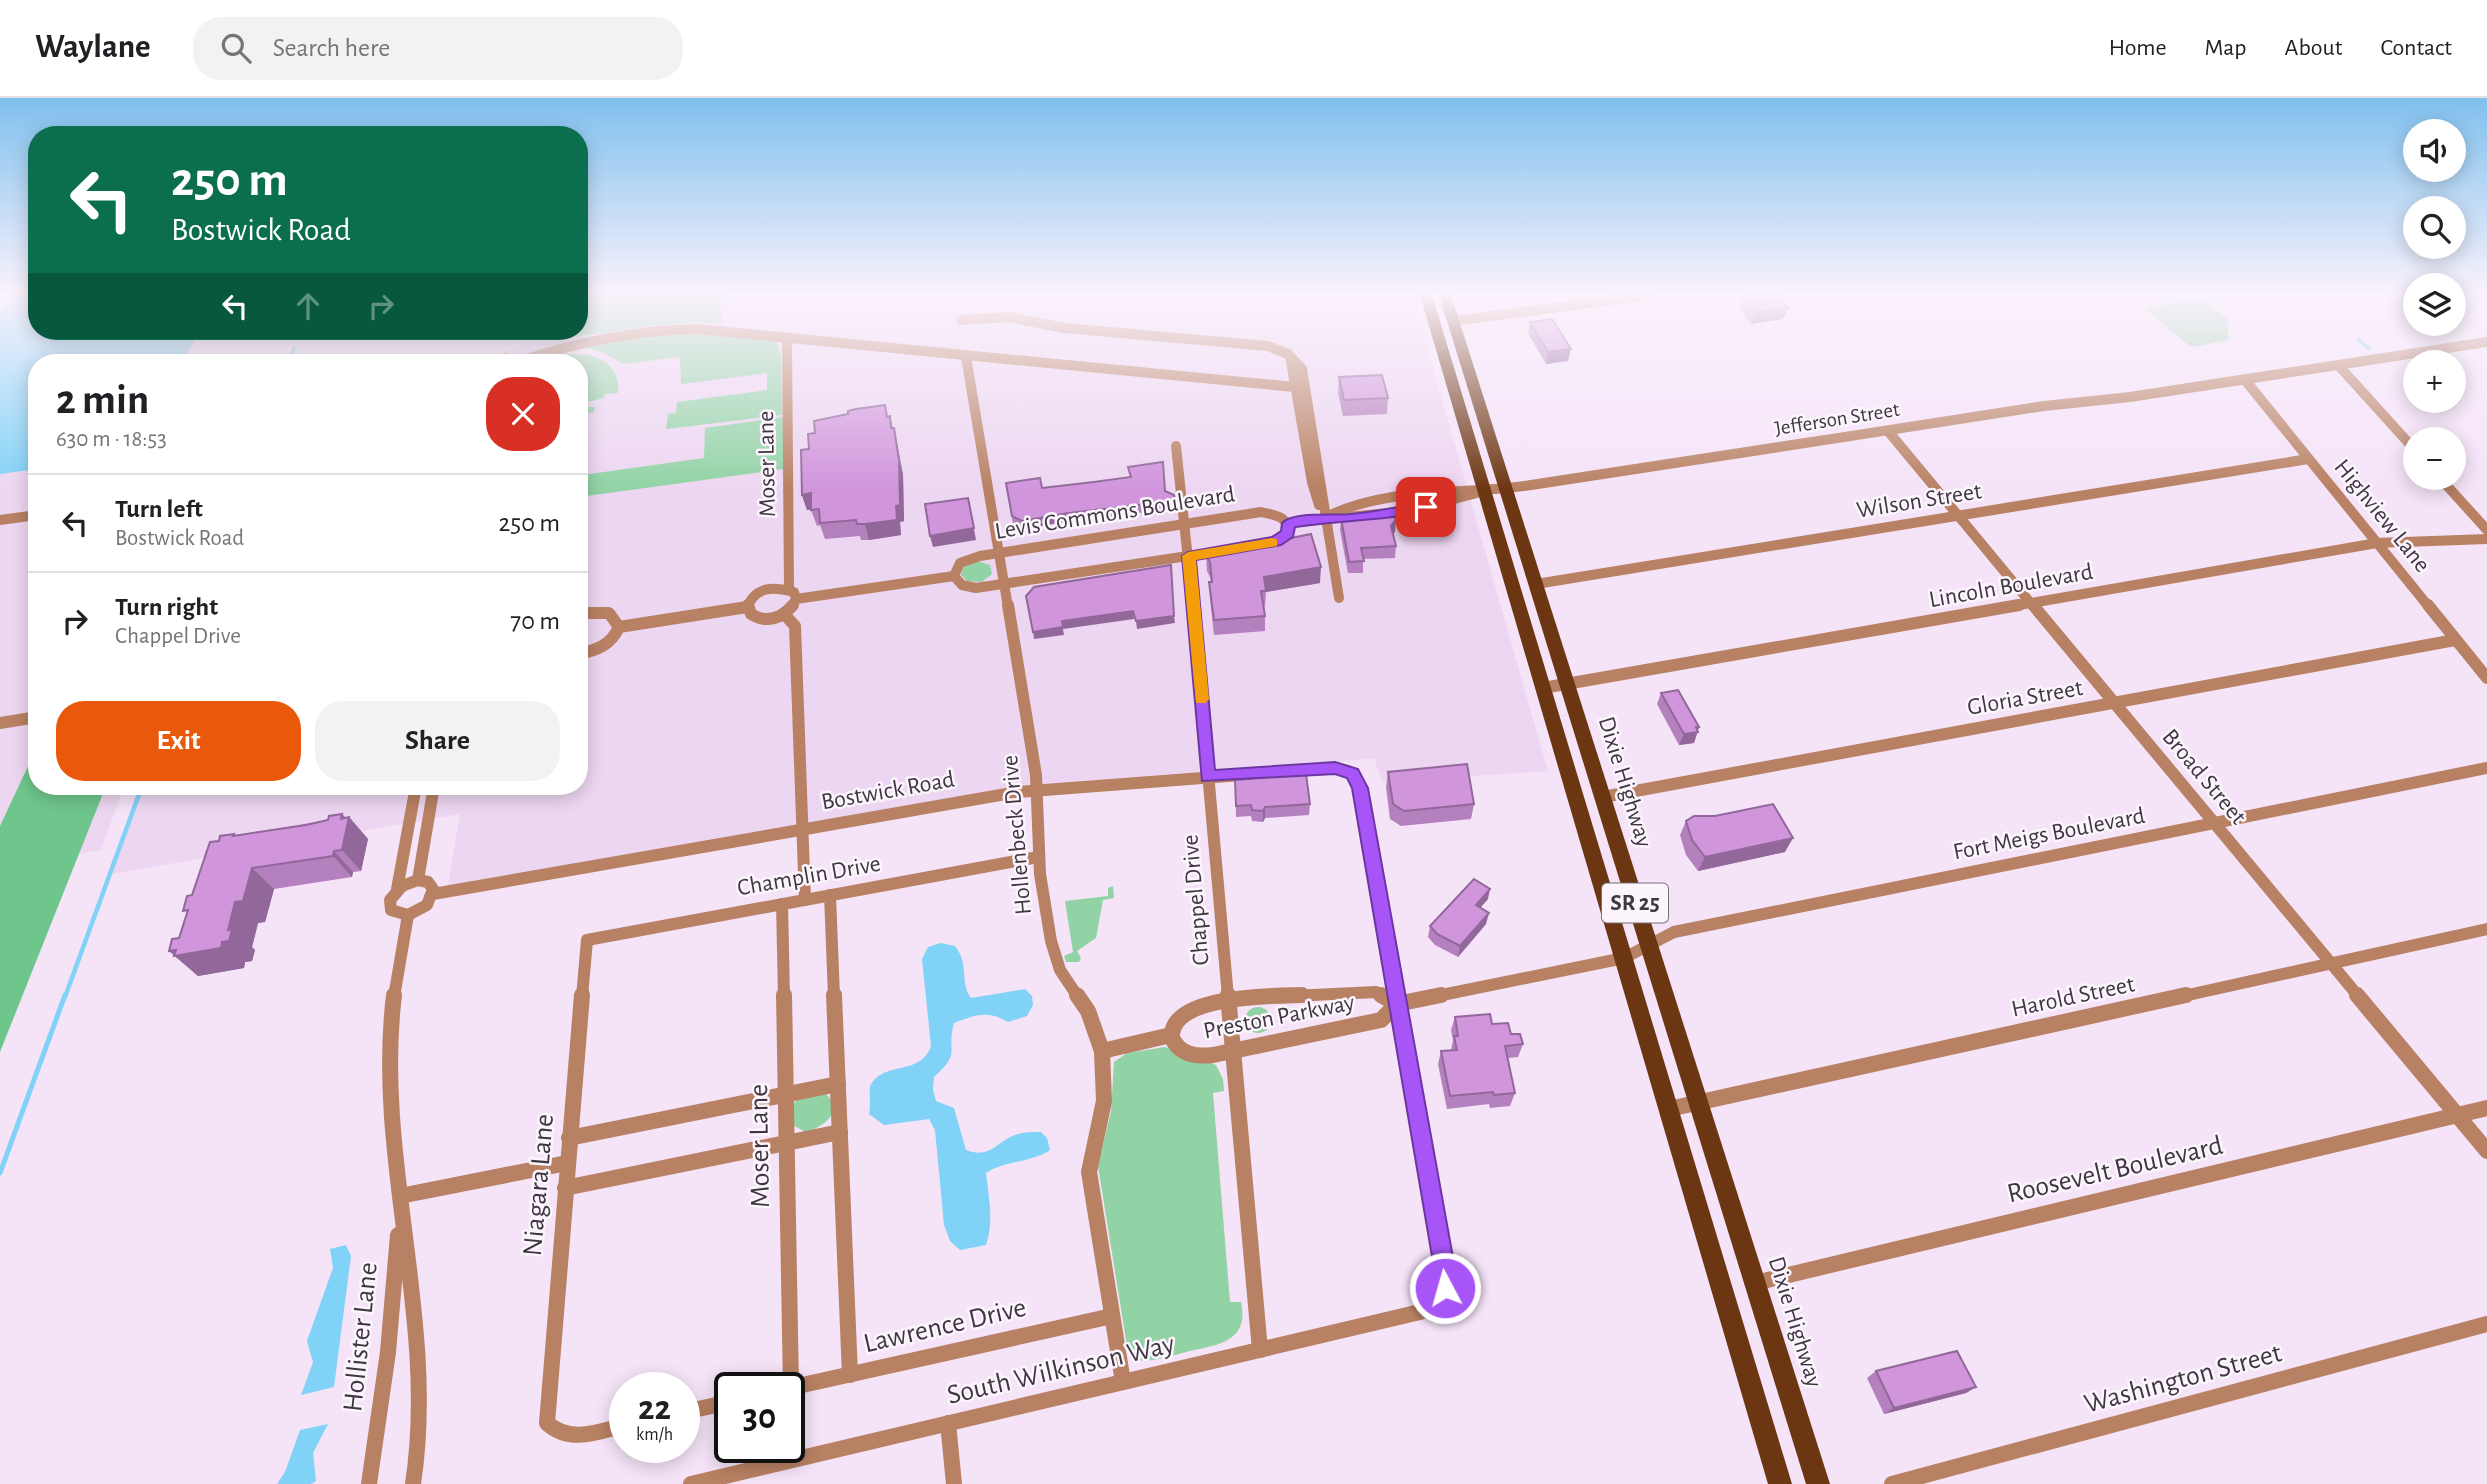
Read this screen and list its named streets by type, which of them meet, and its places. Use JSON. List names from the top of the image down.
{
  "streets": {
    "main road": ["Dixie Highway", "SR 25"],
    "street": [
      "Jefferson Street",
      "Moser Lane",
      "Wilson Street",
      "Levis Commons Boulevard",
      "Highview Lane",
      "Lincoln Boulevard",
      "Gloria Street",
      "Broad Street",
      "Bostwick Road",
      "Fort Meigs Boulevard",
      "Hollenbeck Drive",
      "Champlin Drive",
      "Chappel Drive",
      "Harold Street",
      "Preston Parkway",
      "Roosevelt Boulevard",
      "Niagara Lane",
      "Lawrence Drive",
      "Hollister Lane",
      "South Wilkinson Way",
      "Washington Street"
    ]
  },
  "crossings": [
    ["Jefferson Street", "Levis Commons Boulevard"],
    ["Jefferson Street", "Highview Lane"],
    ["Jefferson Street", "Broad Street"],
    ["Jefferson Street", "Dixie Highway"],
    ["Moser Lane", "Levis Commons Boulevard"],
    ["Moser Lane", "Champlin Drive"],
    ["Wilson Street", "Highview Lane"],
    ["Wilson Street", "Broad Street"],
    ["Wilson Street", "Dixie Highway"],
    ["Levis Commons Boulevard", "Dixie Highway"],
    ["Levis Commons Boulevard", "Hollenbeck Drive"],
    ["Levis Commons Boulevard", "Chappel Drive"],
    ["Highview Lane", "Lincoln Boulevard"],
    ["Highview Lane", "Gloria Street"],
    ["Lincoln Boulevard", "Broad Street"],
    ["Lincoln Boulevard", "Dixie Highway"],
    ["Gloria Street", "Broad Street"],
    ["Gloria Street", "Dixie Highway"],
    ["Broad Street", "Fort Meigs Boulevard"],
    ["Broad Street", "Harold Street"],
    ["Broad Street", "Roosevelt Boulevard"],
    ["Dixie Highway", "Fort Meigs Boulevard"],
    ["Dixie Highway", "Harold Street"],
    ["Dixie Highway", "Preston Parkway"],
    ["Dixie Highway", "Roosevelt Boulevard"],
    ["Bostwick Road", "Hollenbeck Drive"],
    ["Bostwick Road", "Chappel Drive"],
    ["Bostwick Road", "Preston Parkway"],
    ["Bostwick Road", "Hollister Lane"],
    ["Bostwick Road", "South Wilkinson Way"],
    ["Fort Meigs Boulevard", "Preston Parkway"],
    ["Hollenbeck Drive", "Champlin Drive"],
    ["Hollenbeck Drive", "Preston Parkway"],
    ["Hollenbeck Drive", "Lawrence Drive"],
    ["Hollenbeck Drive", "South Wilkinson Way"],
    ["Champlin Drive", "Niagara Lane"],
    ["Chappel Drive", "Preston Parkway"],
    ["Chappel Drive", "South Wilkinson Way"],
    ["Preston Parkway", "South Wilkinson Way"]
  ],
  "page": {
    "header": "Waylane",
    "search": "Search here",
    "nav": [
      "Home",
      "Map",
      "About",
      "Contact"
    ],
    "map_buttons": ["+", "−"],
    "turn": ["250 m", "Bostwick Road"],
    "heading": ["2 min", "630 m · 18:53"],
    "list": [
      {
        "name": "Turn left",
        "note": "Bostwick Road",
        "value": "250 m"
      },
      {
        "name": "Turn right",
        "note": "Chappel Drive",
        "value": "70 m"
      }
    ],
    "buttons": ["Exit", "Share"],
    "speed": "22 km/h",
    "limit": "30"
  }
}
